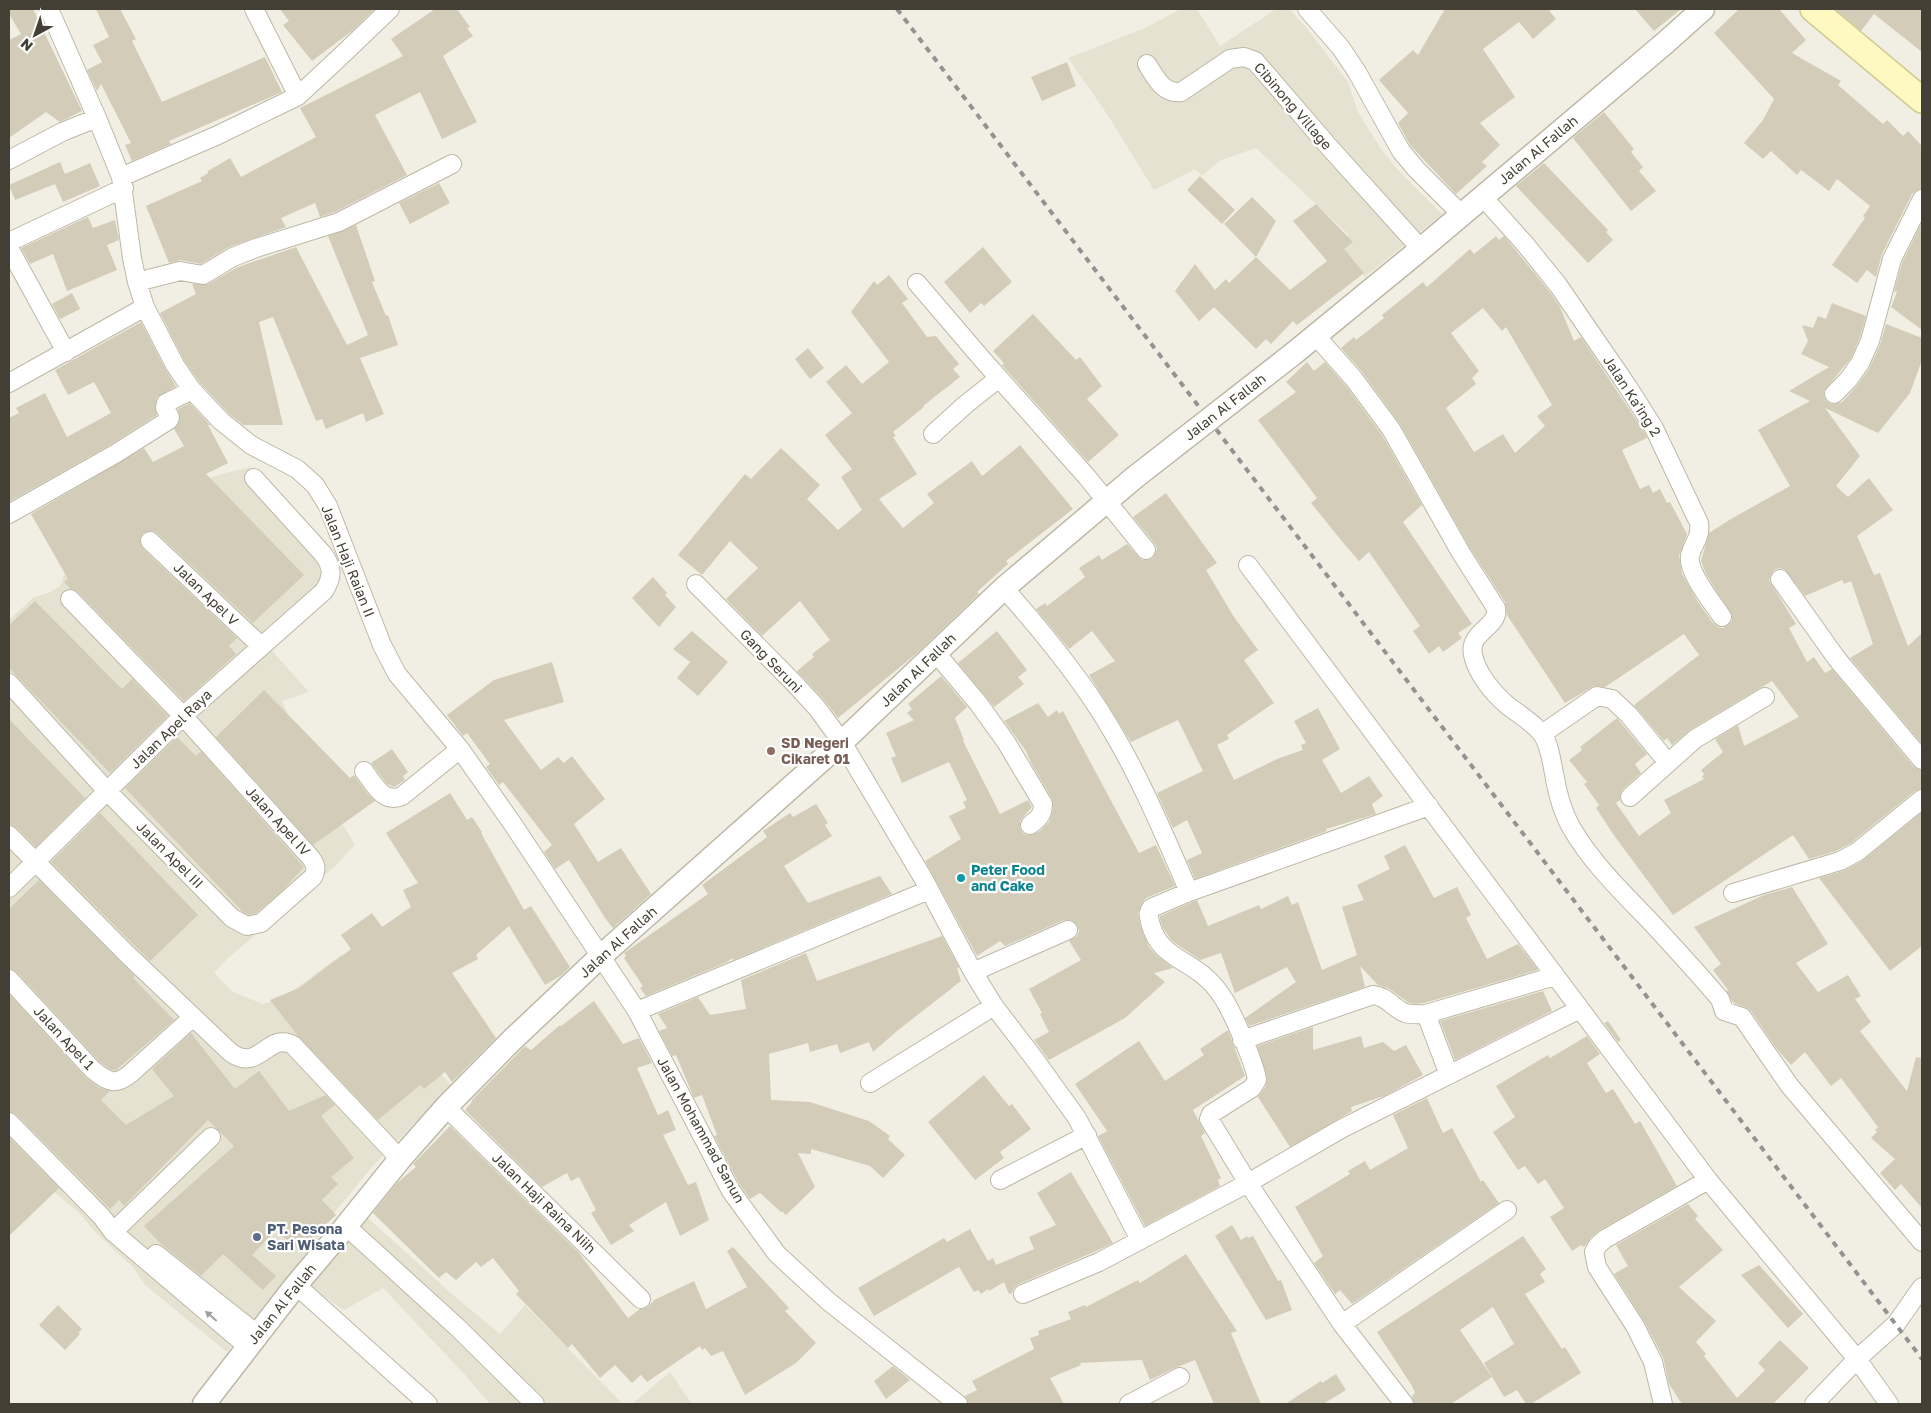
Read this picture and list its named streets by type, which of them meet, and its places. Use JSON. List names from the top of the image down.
{
  "streets": {
    "street": [
      "Cibinong Village",
      "Jalan Al Fallah",
      "Jalan Ka'ing 2",
      "Jalan Haji Raian II",
      "Jalan Apel V",
      "Gang Seruni",
      "Jalan Apel Raya",
      "Jalan Apel IV",
      "Jalan Apel III",
      "Jalan Apel 1",
      "Jalan Mohammad Sanun",
      "Jalan Haji Raina Niih"
    ]
  },
  "crossings": [
    ["Cibinong Village", "Jalan Al Fallah"],
    ["Jalan Al Fallah", "Jalan Ka'ing 2"],
    ["Jalan Al Fallah", "Jalan Haji Raian II"],
    ["Jalan Al Fallah", "Gang Seruni"],
    ["Jalan Al Fallah", "Jalan Mohammad Sanun"],
    ["Jalan Al Fallah", "Jalan Haji Raina Niih"],
    ["Jalan Haji Raian II", "Jalan Mohammad Sanun"],
    ["Jalan Apel V", "Jalan Apel Raya"],
    ["Jalan Apel Raya", "Jalan Apel IV"],
    ["Jalan Apel Raya", "Jalan Apel III"],
    ["Jalan Apel IV", "Jalan Apel III"]
  ],
  "places": ["SD Negeri Cikaret 01", "Peter Food and Cake", "PT. Pesona Sari Wisata"],
  "north": "bottom left"
}
